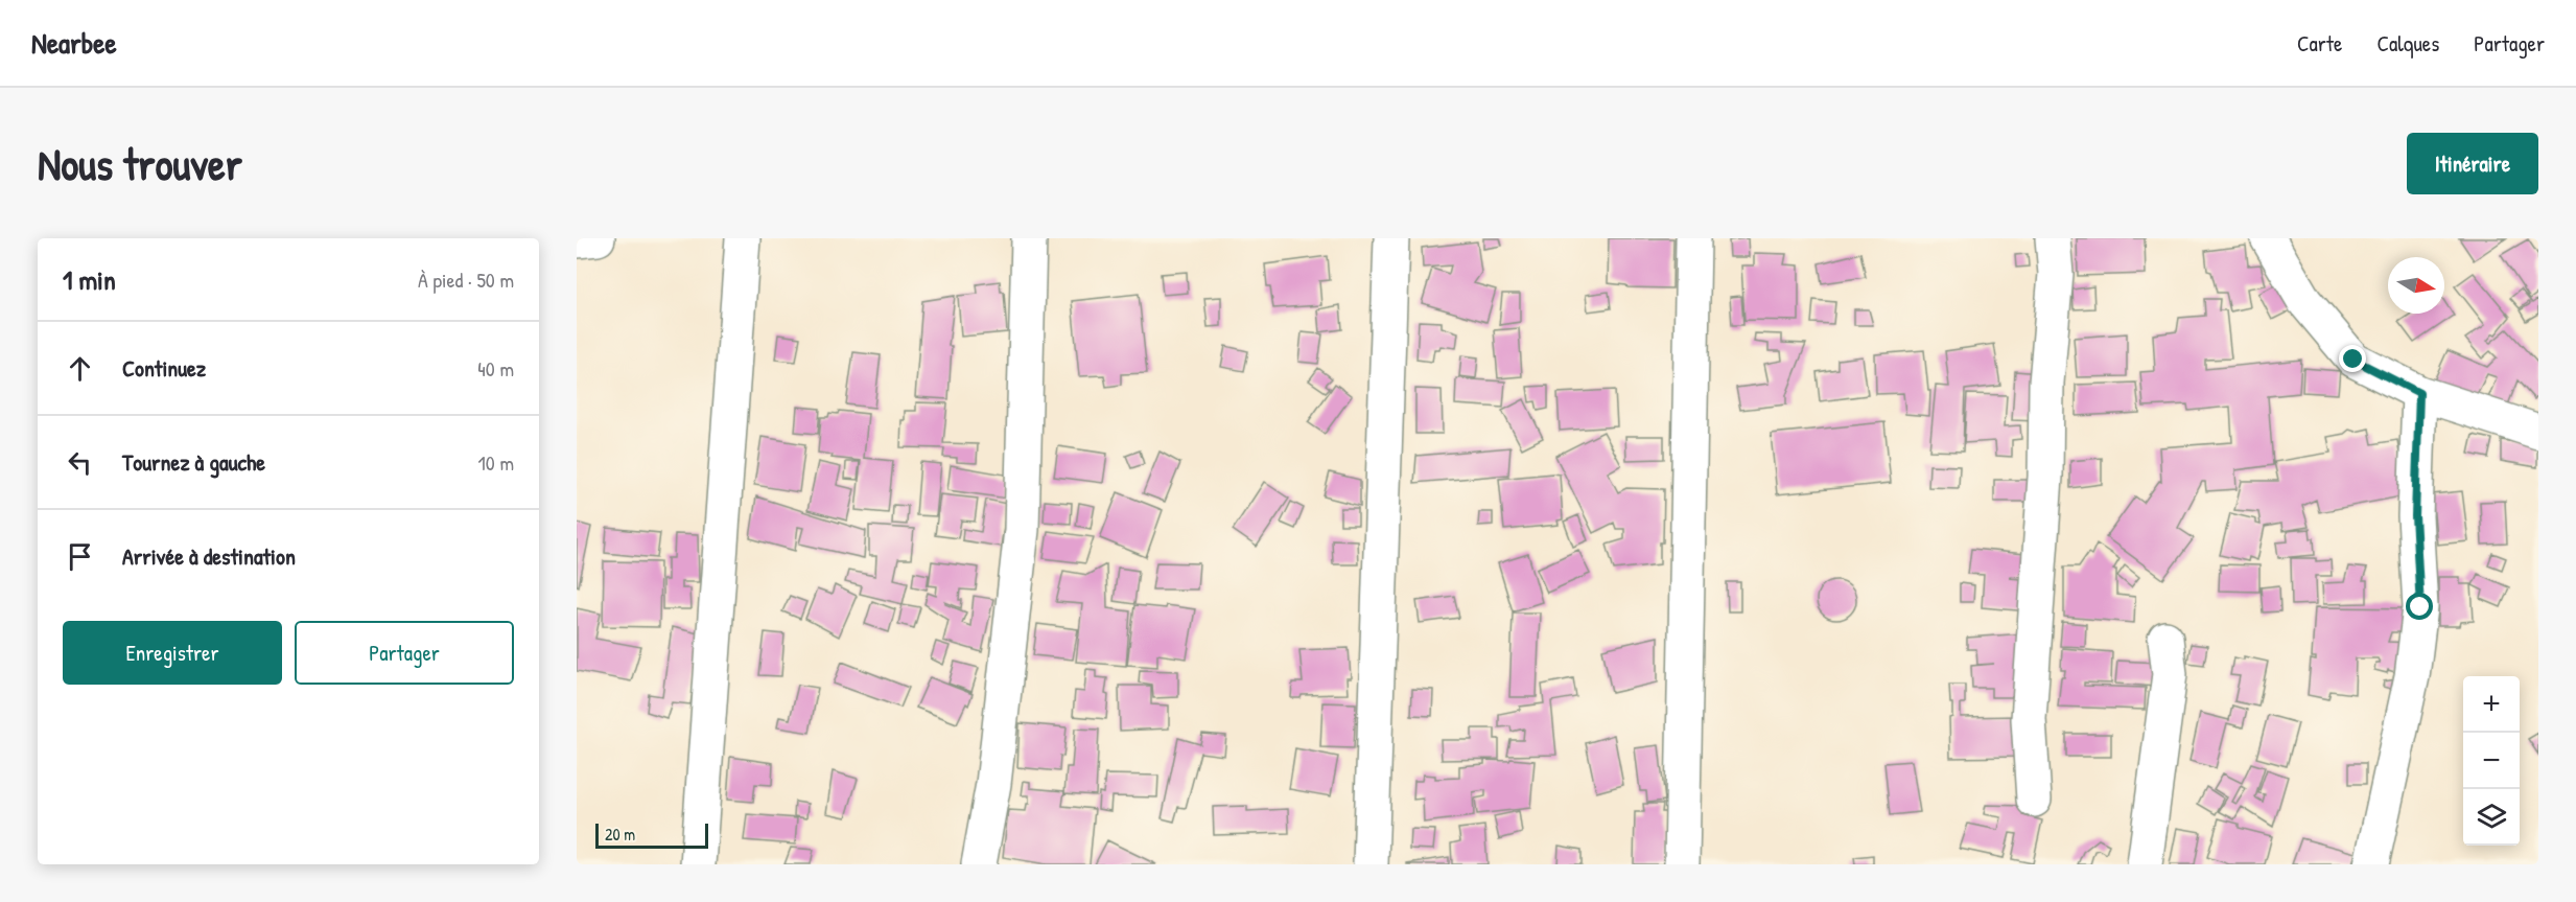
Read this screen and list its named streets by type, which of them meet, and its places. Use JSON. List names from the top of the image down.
{
  "scale_bar": "20 m",
  "north": "right",
  "page": {
    "header": "Nearbee",
    "nav": ["Carte", "Calques", "Partager"],
    "buttons": [
      "Itinéraire",
      ["Enregistrer", "Partager"]
    ],
    "title": "Nous trouver",
    "heading": ["1 min", "À pied · 50 m"],
    "list": [
      ["Continuez", "40 m"],
      ["Tournez à gauche", "10 m"],
      "Arrivée à destination"
    ],
    "map_buttons": ["+", "−"],
    "scale": "20 m"
  }
}
